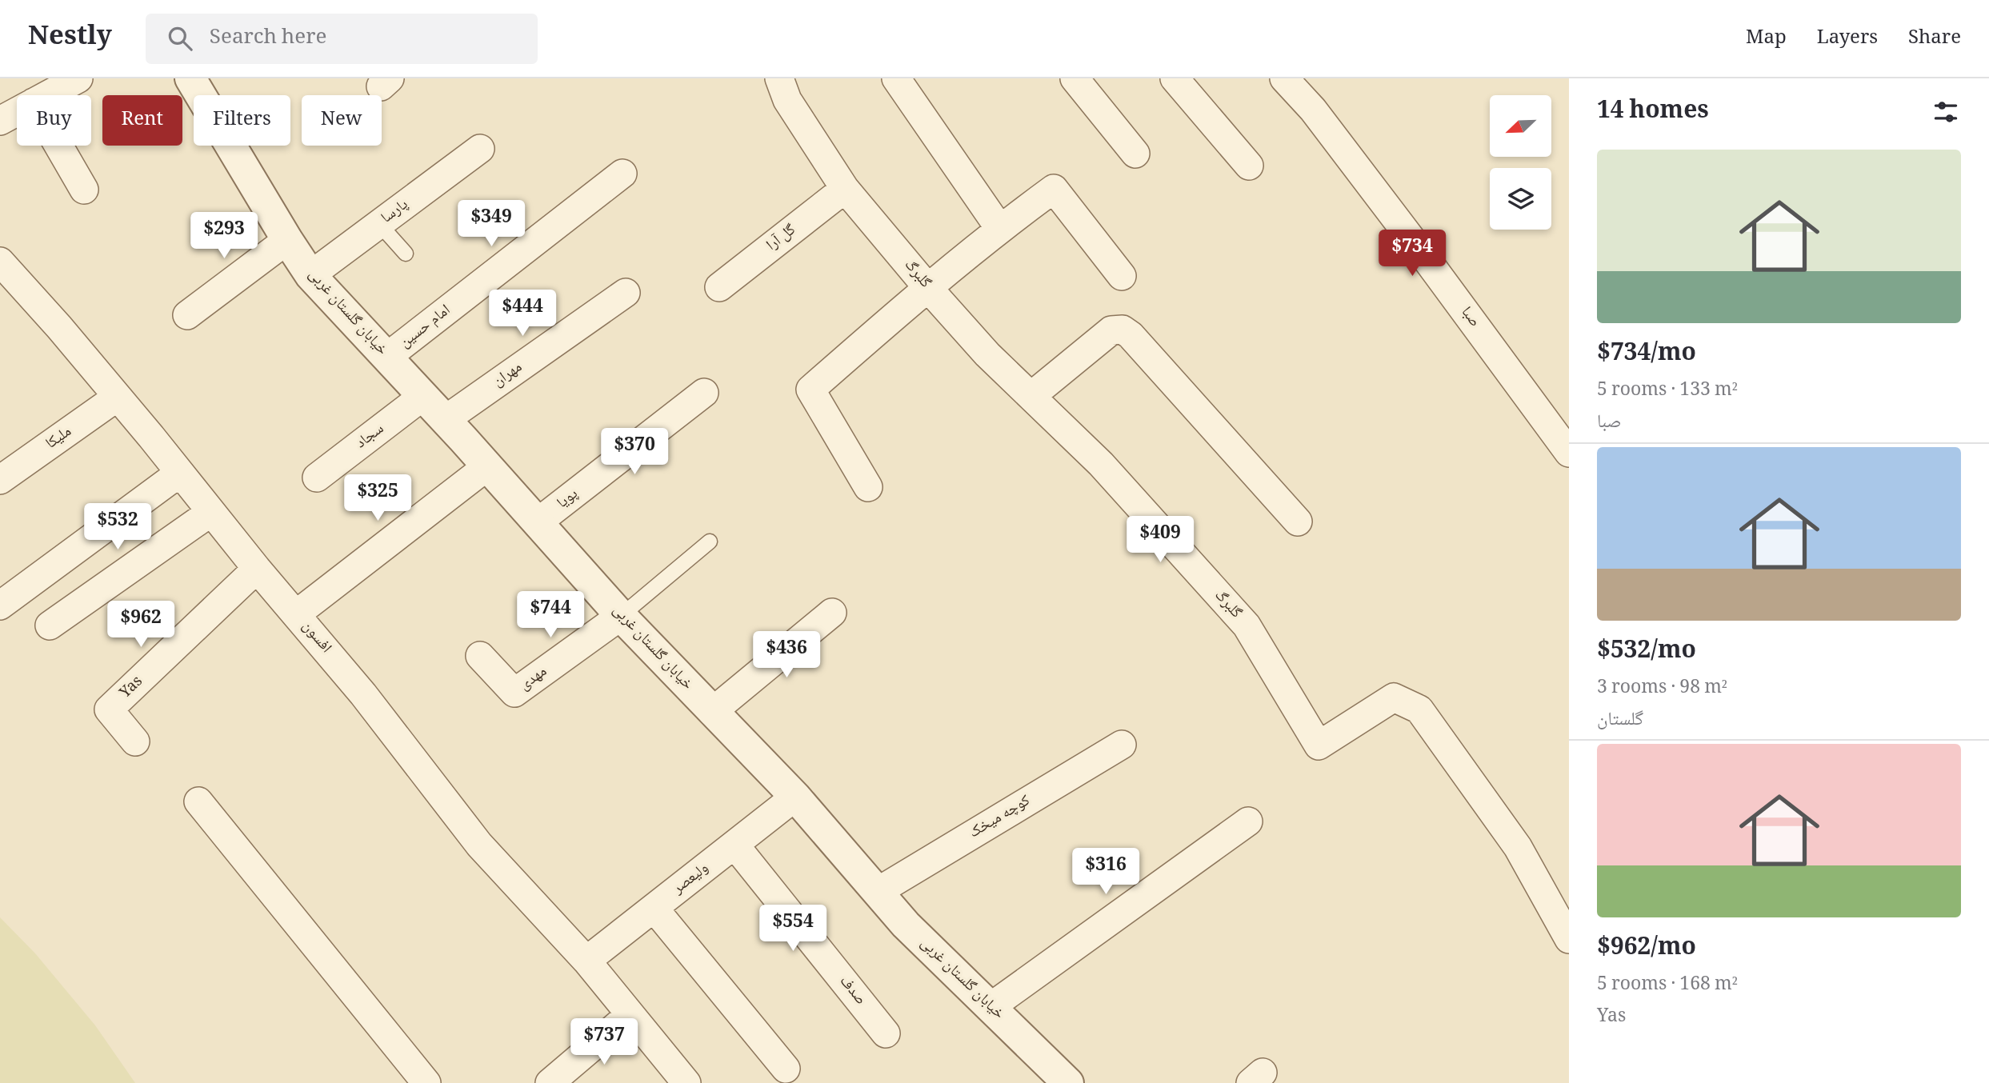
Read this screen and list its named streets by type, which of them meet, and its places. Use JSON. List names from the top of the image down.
{
  "streets": {
    "street": [
      "پارسا",
      "گل آرا",
      "گلبرگ",
      "خیابان گلستان غربی",
      "صبا",
      "امام حسین",
      "مهران",
      "سجاد",
      "ملیکا",
      "پویا",
      "افسون",
      "مهدی",
      "Yas",
      "کوچه میخک",
      "ولیعصر",
      "صدف"
    ]
  },
  "crossings": [
    ["پارسا", "خیابان گلستان غربی"],
    ["گل آرا", "گلبرگ"],
    ["خیابان گلستان غربی", "امام حسین"],
    ["خیابان گلستان غربی", "مهران"],
    ["خیابان گلستان غربی", "سجاد"],
    ["خیابان گلستان غربی", "پویا"],
    ["خیابان گلستان غربی", "مهدی"],
    ["خیابان گلستان غربی", "کوچه میخک"],
    ["خیابان گلستان غربی", "ولیعصر"],
    ["ملیکا", "افسون"],
    ["افسون", "Yas"],
    ["افسون", "ولیعصر"],
    ["ولیعصر", "صدف"]
  ],
  "north": "bottom left",
  "page": {
    "header": "Nestly",
    "search": "Search here",
    "nav": ["Map", "Layers", "Share"],
    "heading": "14 homes",
    "chip": [
      "Buy",
      "Rent",
      "Filters",
      "New"
    ],
    "list": [
      {
        "name": "$734/mo",
        "note": "5 rooms · 133 m² · صبا"
      },
      {
        "name": "$532/mo",
        "note": "3 rooms · 98 m² · گلستان"
      },
      {
        "name": "$962/mo",
        "note": "5 rooms · 168 m² · Yas"
      }
    ],
    "price": [
      "$349",
      "$293",
      "$734",
      "$444",
      "$370",
      "$325",
      "$532",
      "$409",
      "$744",
      "$962",
      "$436",
      "$316",
      "$554",
      "$737"
    ]
  }
}
